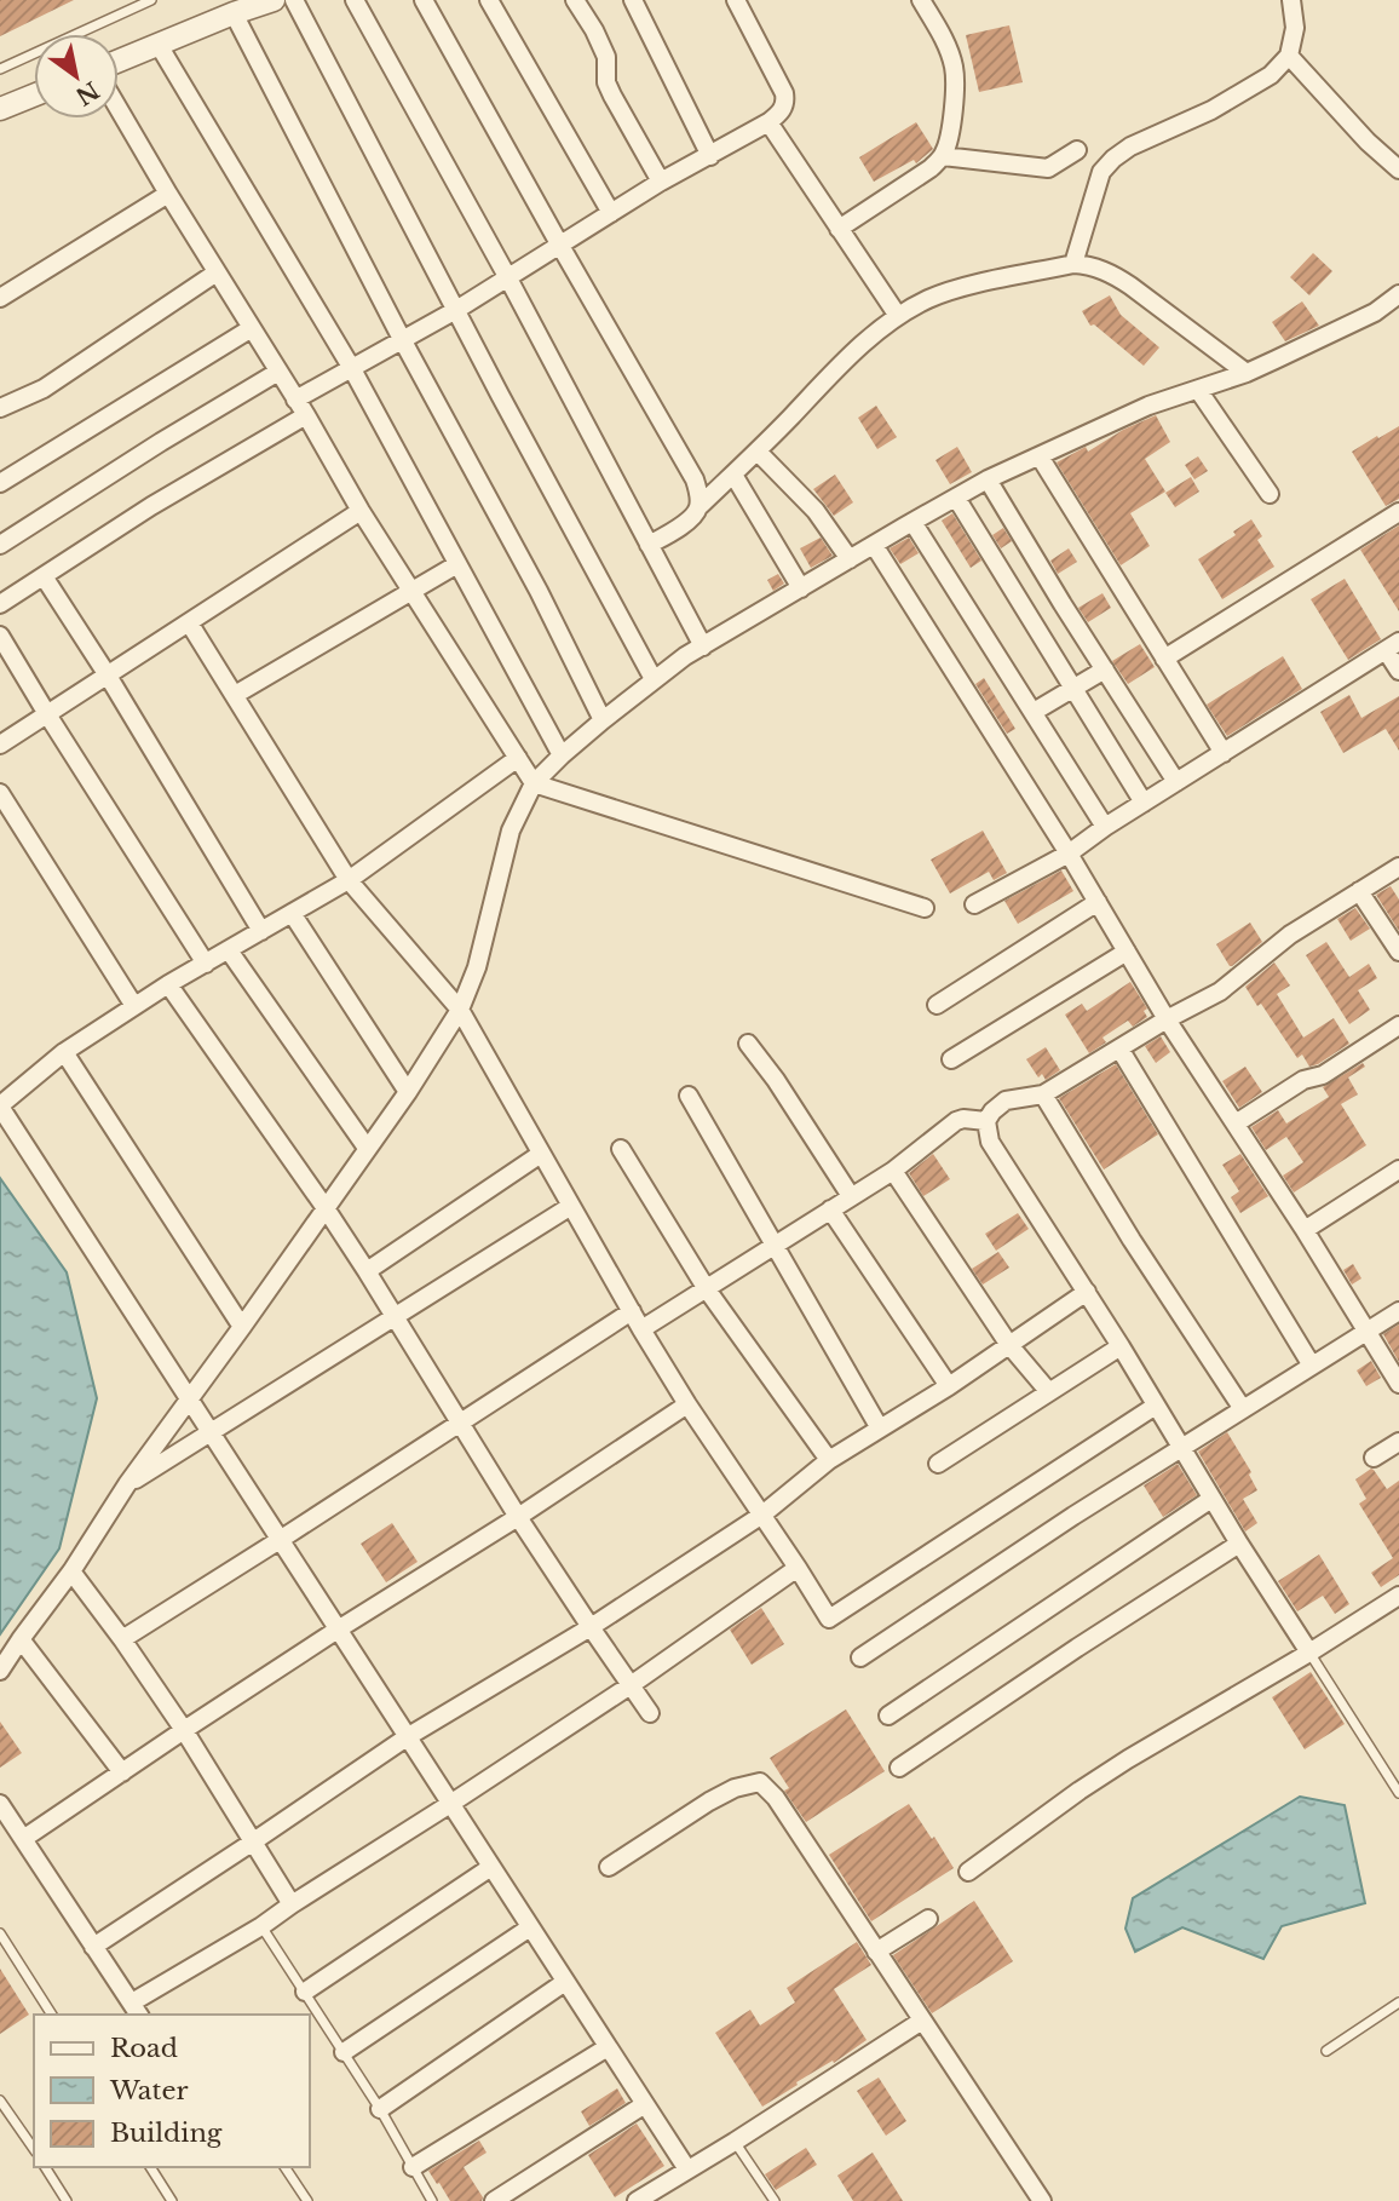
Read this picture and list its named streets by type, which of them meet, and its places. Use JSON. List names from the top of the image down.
{
  "legend": ["Road", "Water", "Building"],
  "north": "bottom right"
}
